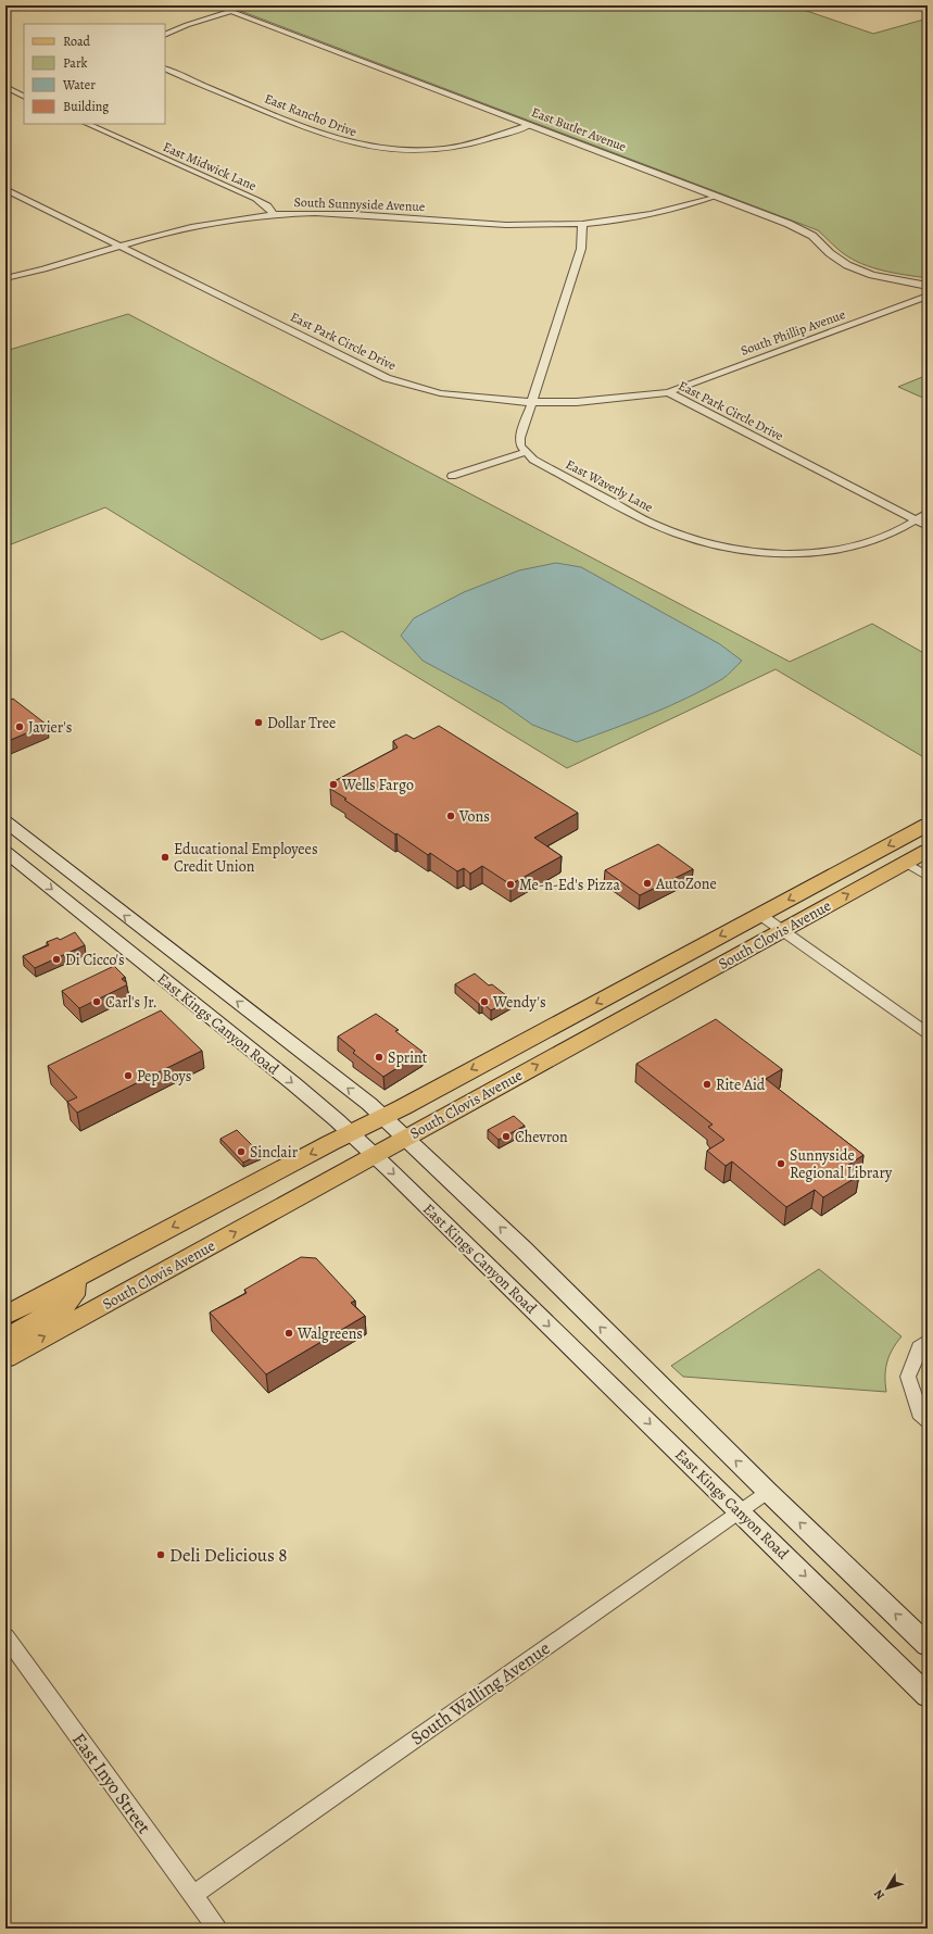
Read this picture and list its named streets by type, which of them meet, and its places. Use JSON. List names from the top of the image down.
{
  "streets": {
    "main road": ["South Clovis Avenue", "East Kings Canyon Road"],
    "street": [
      "East Rancho Drive",
      "East Butler Avenue",
      "East Midwick Lane",
      "South Sunnyside Avenue",
      "South Phillip Avenue",
      "East Park Circle Drive",
      "East Waverly Lane",
      "South Walling Avenue",
      "East Inyo Street"
    ]
  },
  "crossings": [
    ["East Rancho Drive", "East Butler Avenue"],
    ["East Butler Avenue", "South Sunnyside Avenue"],
    ["East Midwick Lane", "South Sunnyside Avenue"],
    ["South Sunnyside Avenue", "East Park Circle Drive"],
    ["South Phillip Avenue", "East Park Circle Drive"],
    ["East Park Circle Drive", "East Waverly Lane"],
    ["South Clovis Avenue", "East Kings Canyon Road"],
    ["East Kings Canyon Road", "South Walling Avenue"],
    ["South Walling Avenue", "East Inyo Street"]
  ],
  "places": [
    "Dollar Tree",
    "Javier's",
    "Wells Fargo",
    "Vons",
    "Educational Employees Credit Union",
    "AutoZone",
    "Me-n-Ed's Pizza",
    "Di Cicco's",
    "Carl's Jr.",
    "Wendy's",
    "Sprint",
    "Pep Boys",
    "Rite Aid",
    "Chevron",
    "Sinclair",
    "Sunnyside Regional Library",
    "Walgreens",
    "Deli Delicious 8"
  ],
  "legend": [
    "Road",
    "Park",
    "Water",
    "Building"
  ],
  "north": "bottom left"
}
